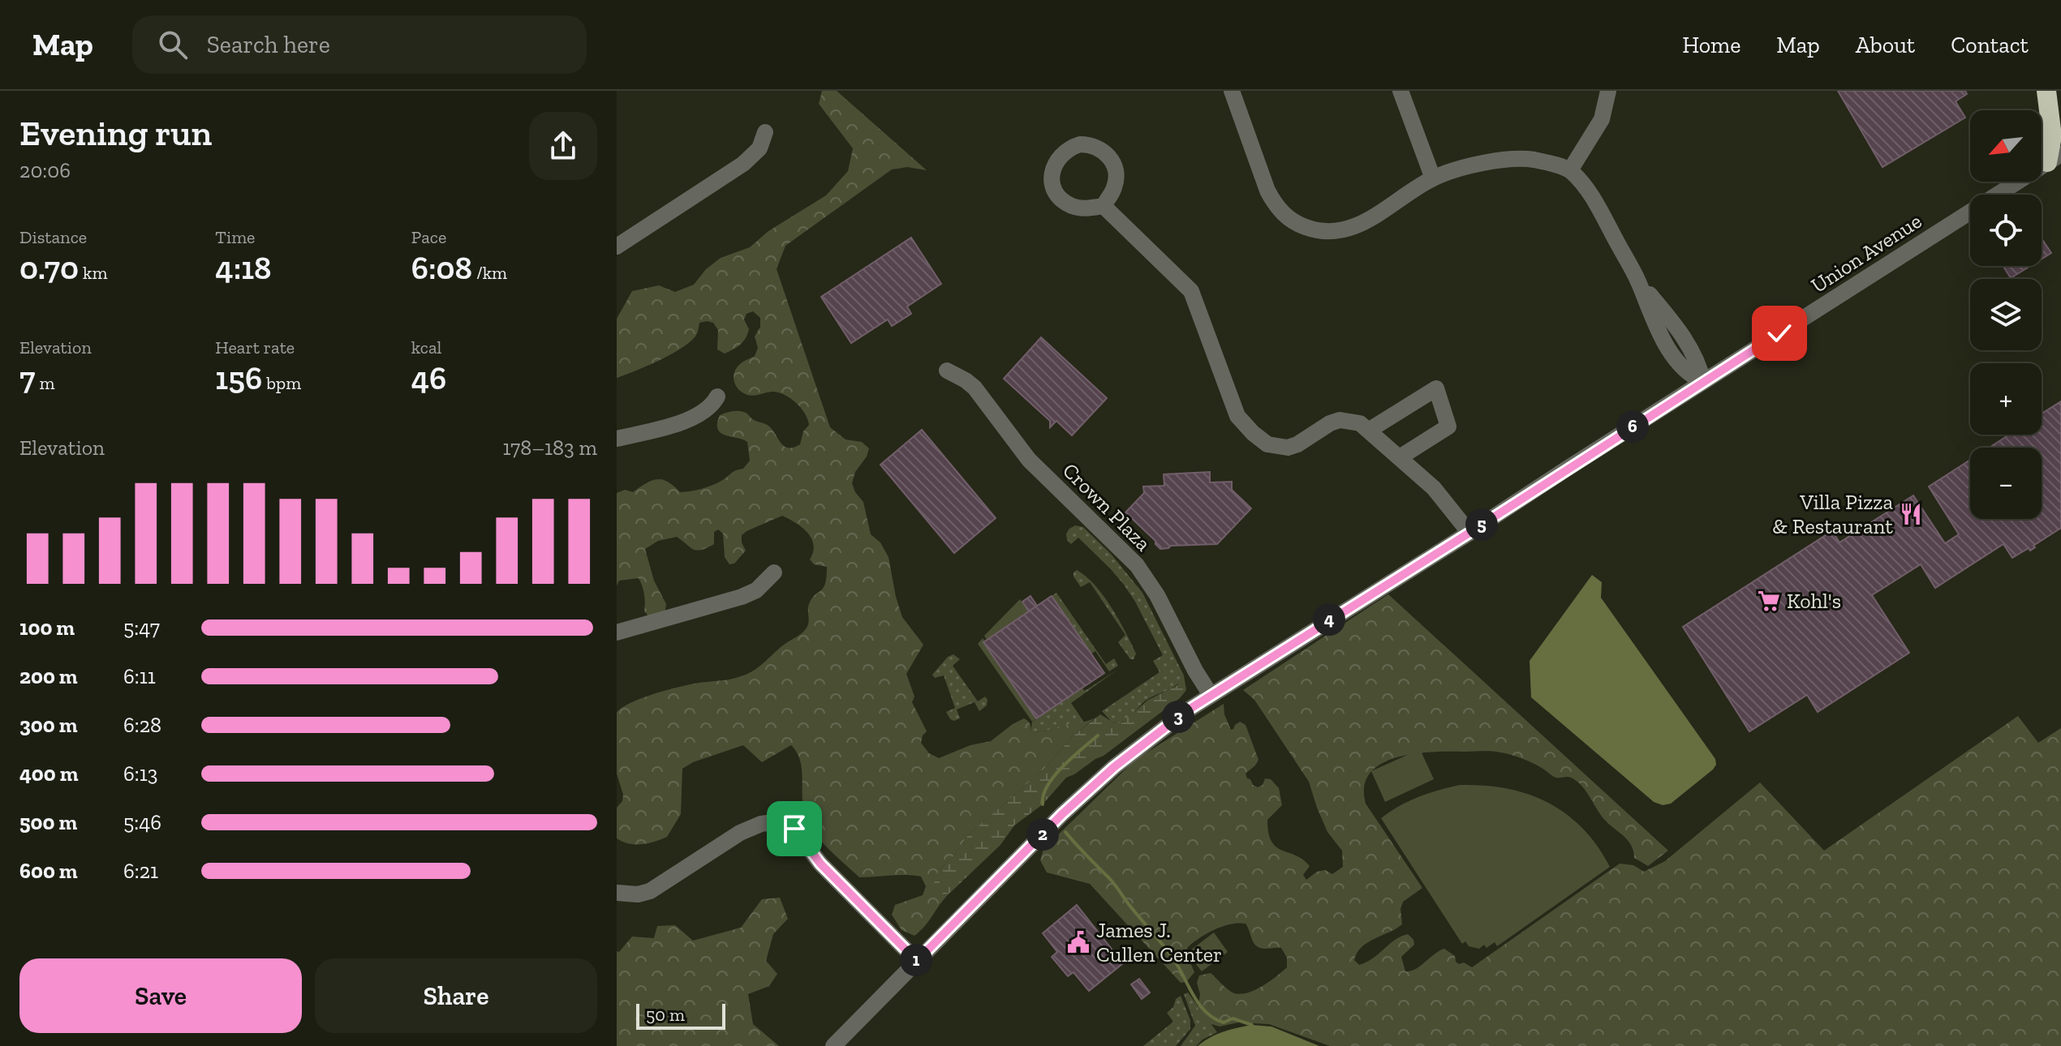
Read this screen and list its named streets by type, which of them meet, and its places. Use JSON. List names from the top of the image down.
{
  "streets": {
    "street": ["Union Avenue", "Crown Plaza"]
  },
  "crossings": [
    ["Union Avenue", "Crown Plaza"]
  ],
  "places": {
    "restaurant": ["Villa Pizza & Restaurant"],
    "supermarket": ["Kohl's"],
    "public building": ["James J. Cullen Center"]
  },
  "scale_bar": "50 m",
  "north": "bottom left",
  "page": {
    "header": "Map",
    "search": "Search here",
    "nav": [
      "Home",
      "Map",
      "About",
      "Contact"
    ],
    "heading": ["Evening run", "20:06"],
    "map_buttons": ["+", "−"],
    "stats": [
      ["Distance", "0.70 km"],
      ["Time", "4:18"],
      ["Pace", "6:08 /km"],
      ["Elevation", "7 m"],
      ["Heart rate", "156 bpm"],
      ["kcal", "46"]
    ],
    "pins": [
      "6",
      "5",
      "4",
      "3",
      "2",
      "1"
    ],
    "chart": ["Elevation", "178–183 m"],
    "list": [
      {
        "name": "100 m",
        "note": "5:47"
      },
      {
        "name": "200 m",
        "note": "6:11"
      },
      {
        "name": "300 m",
        "note": "6:28"
      },
      {
        "name": "400 m",
        "note": "6:13"
      },
      {
        "name": "500 m",
        "note": "5:46"
      },
      {
        "name": "600 m",
        "note": "6:21"
      }
    ],
    "buttons": ["Save", "Share"],
    "scale": "50 m"
  }
}
